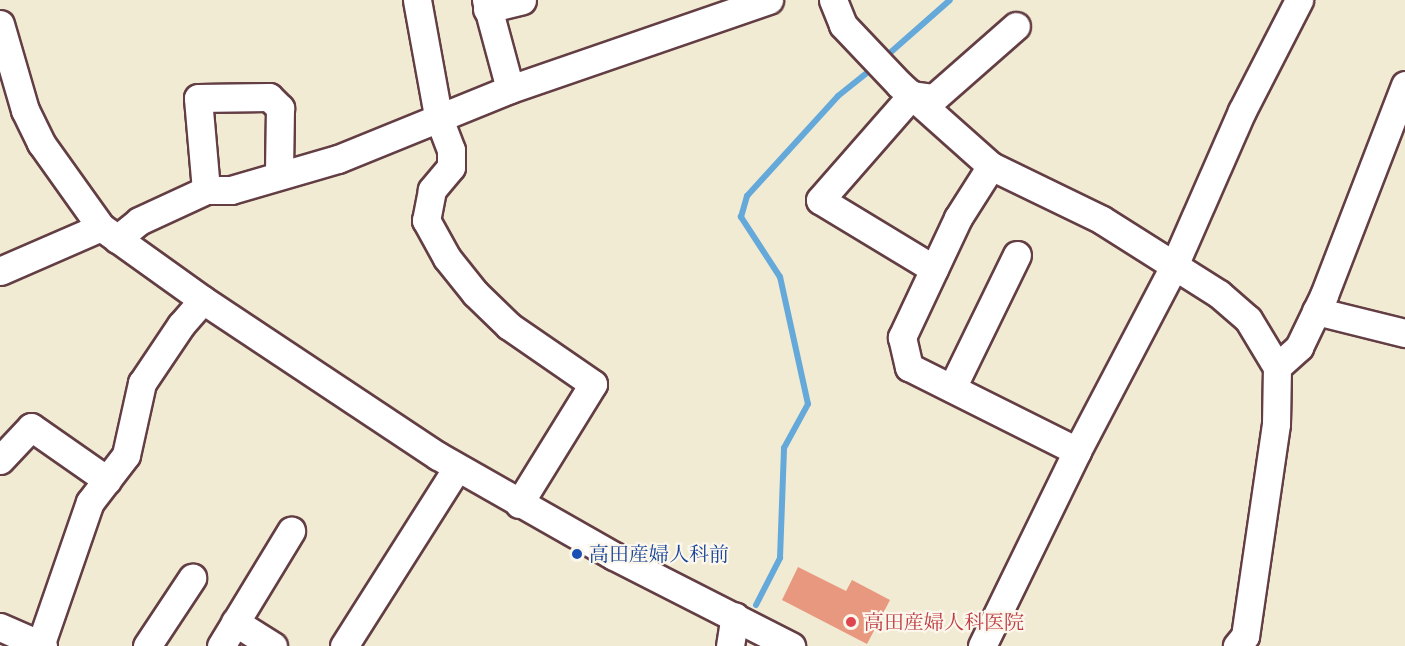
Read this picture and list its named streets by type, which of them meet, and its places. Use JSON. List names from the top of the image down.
{
  "places": ["高田産婦人科前", "高田産婦人科医院"]
}
